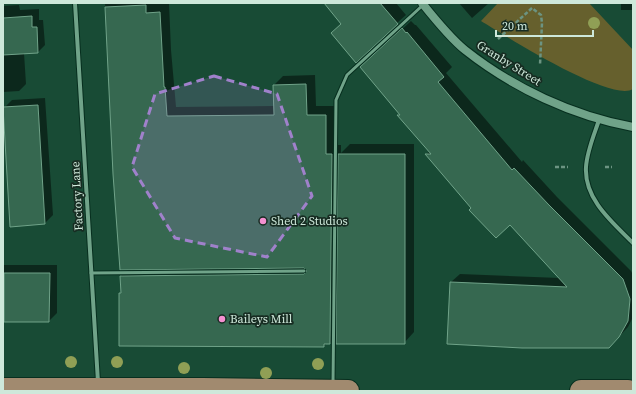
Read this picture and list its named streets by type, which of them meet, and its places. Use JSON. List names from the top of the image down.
{
  "streets": {
    "street": ["Granby Street", "Factory Lane"]
  },
  "places": ["Shed 2 Studios", "Baileys Mill"],
  "scale_bar": "20 m"
}
